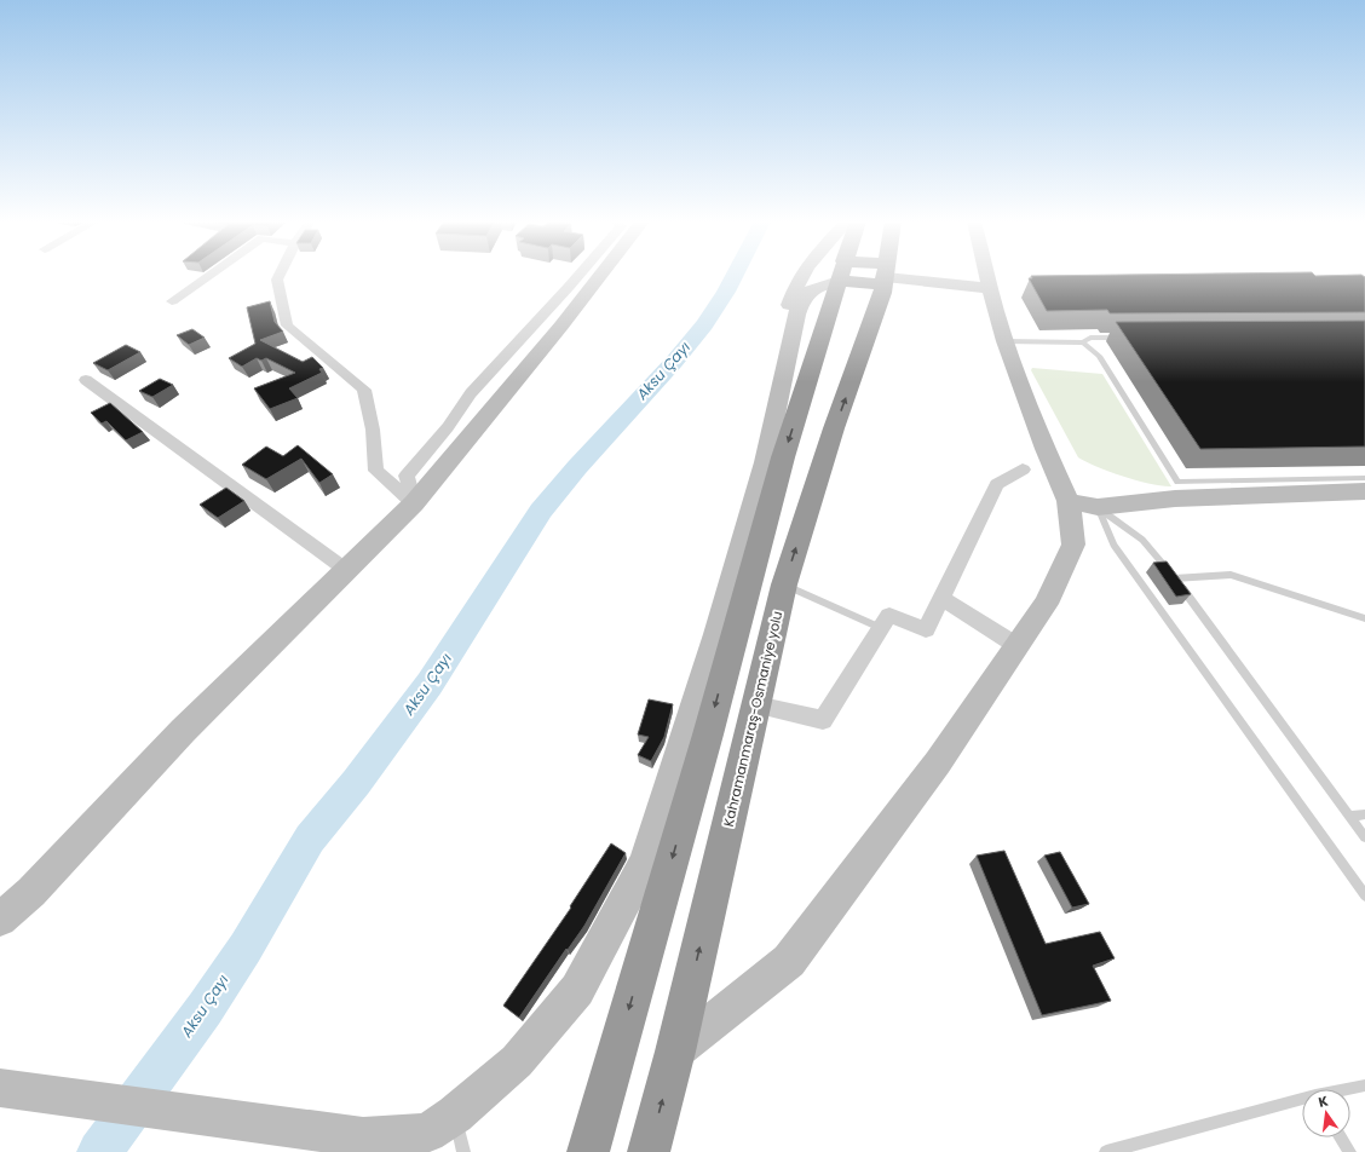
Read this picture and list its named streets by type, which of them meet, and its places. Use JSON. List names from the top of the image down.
{
  "streets": {
    "highway": ["Kahramanmaraş-Osmaniye yolu"]
  },
  "water": ["Aksu Çayı"],
  "north": "top"
}
